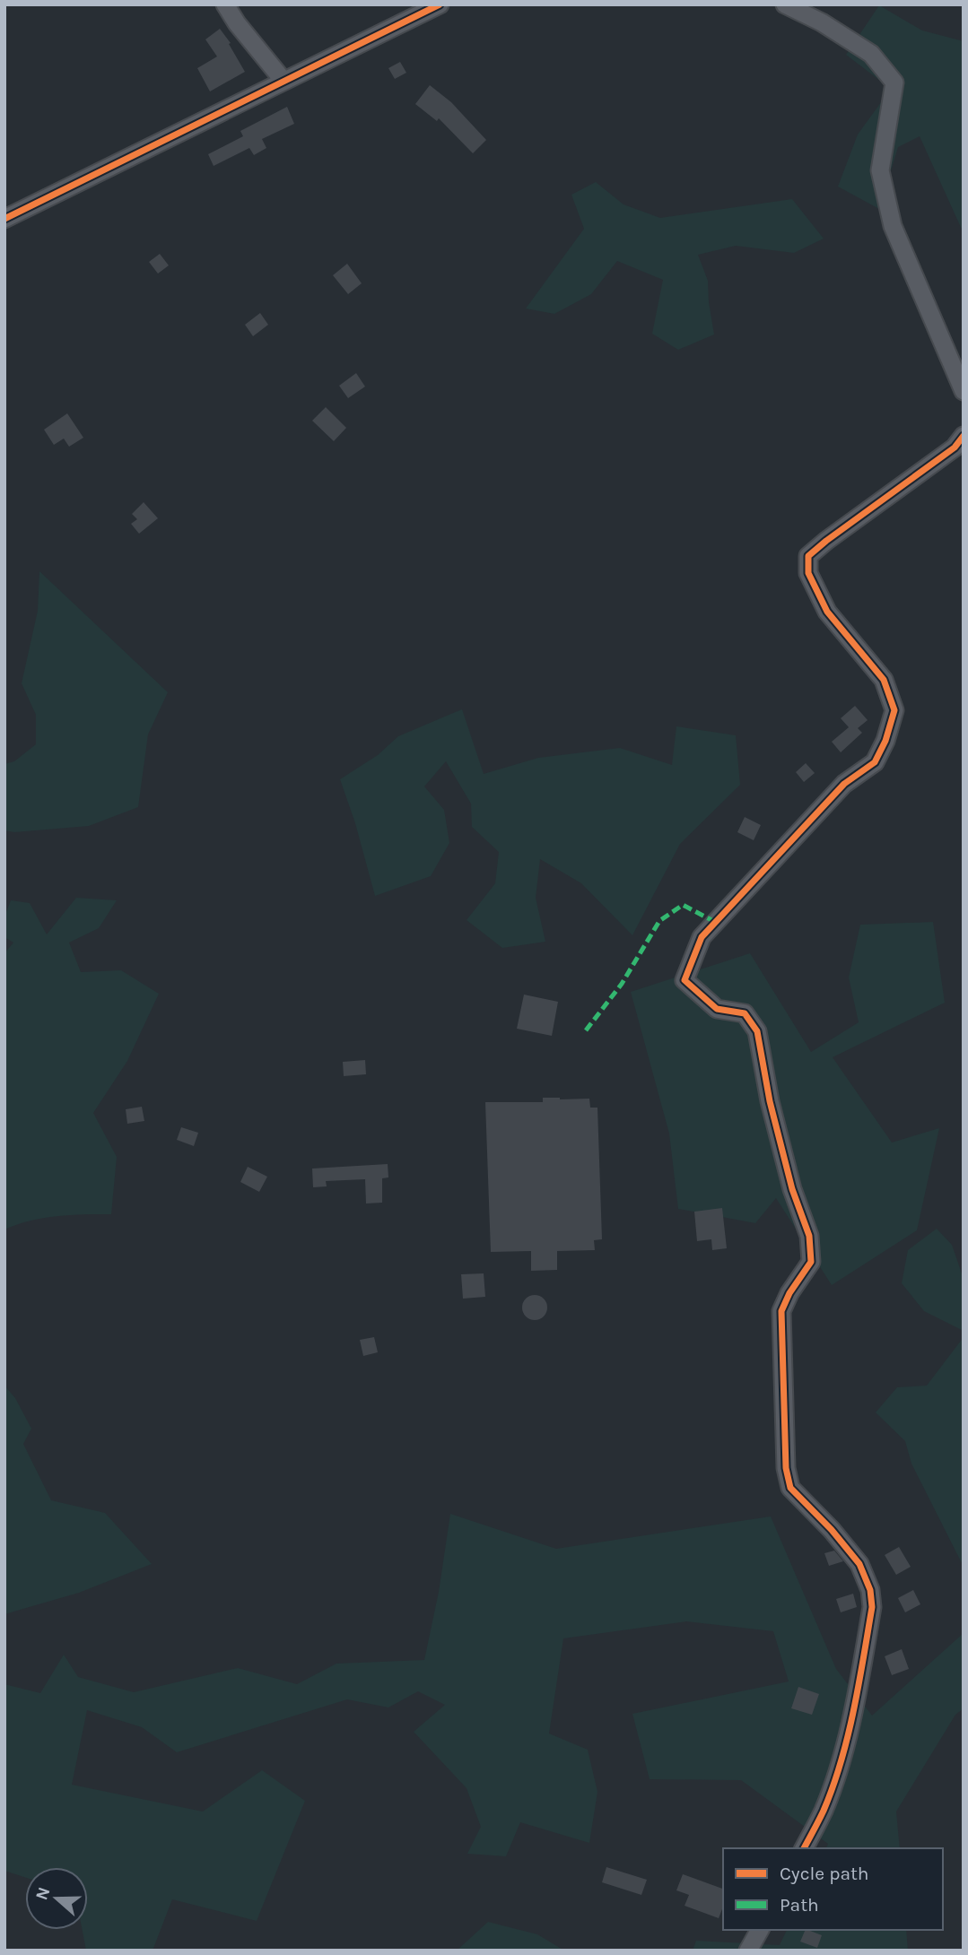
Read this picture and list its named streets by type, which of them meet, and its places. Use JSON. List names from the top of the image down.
{
  "legend": ["Cycle path", "Path"],
  "north": "left"
}
